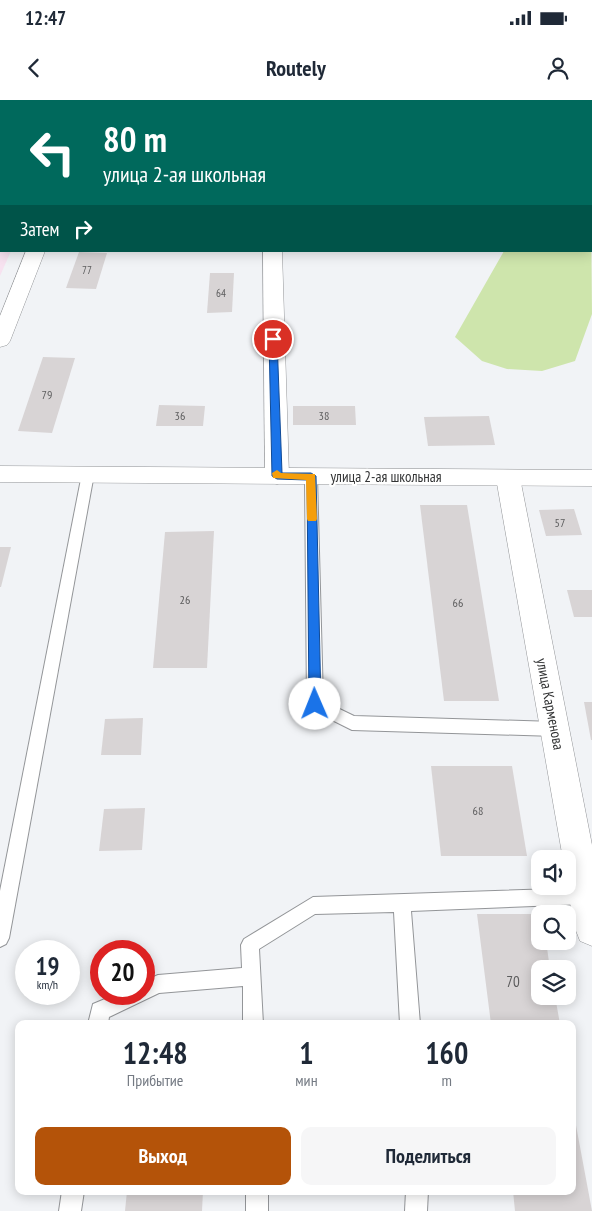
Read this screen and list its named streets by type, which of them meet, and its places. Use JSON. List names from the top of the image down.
{
  "streets": {
    "street": ["улица 2-ая школьная", "улица Карменова"]
  },
  "crossings": [
    ["улица 2-ая школьная", "улица Карменова"]
  ],
  "house_numbers": [
    "77",
    "64",
    "79",
    "36",
    "38",
    "57",
    "26",
    "66",
    "68",
    "70"
  ],
  "page": {
    "status": "12:47",
    "header": "Routely",
    "turn": ["80 m", "улица 2-ая школьная"],
    "then": "Затем",
    "speed": "19 km/h",
    "limit": "20",
    "eta": [
      "12:48",
      "Прибытие",
      "1",
      "мин",
      "160",
      "m"
    ],
    "buttons": ["Выход", "Поделиться"]
  }
}
